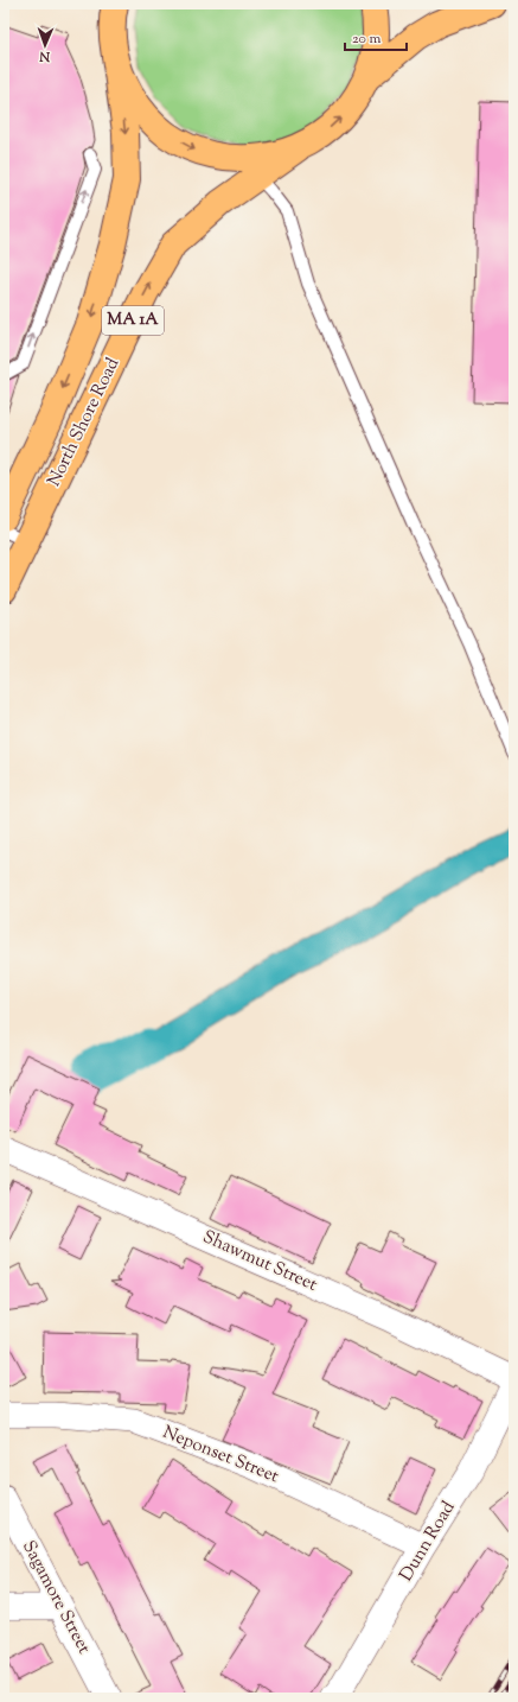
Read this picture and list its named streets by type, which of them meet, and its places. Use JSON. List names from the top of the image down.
{
  "streets": {
    "highway": ["MA 1A", "North Shore Road"],
    "street": [
      "Shawmut Street",
      "Neponset Street",
      "Dunn Road",
      "Sagamore Street"
    ]
  },
  "crossings": [
    ["MA 1A", "North Shore Road"],
    ["Shawmut Street", "Dunn Road"],
    ["Neponset Street", "Dunn Road"]
  ],
  "scale_bar": "20 m",
  "north": "bottom"
}
